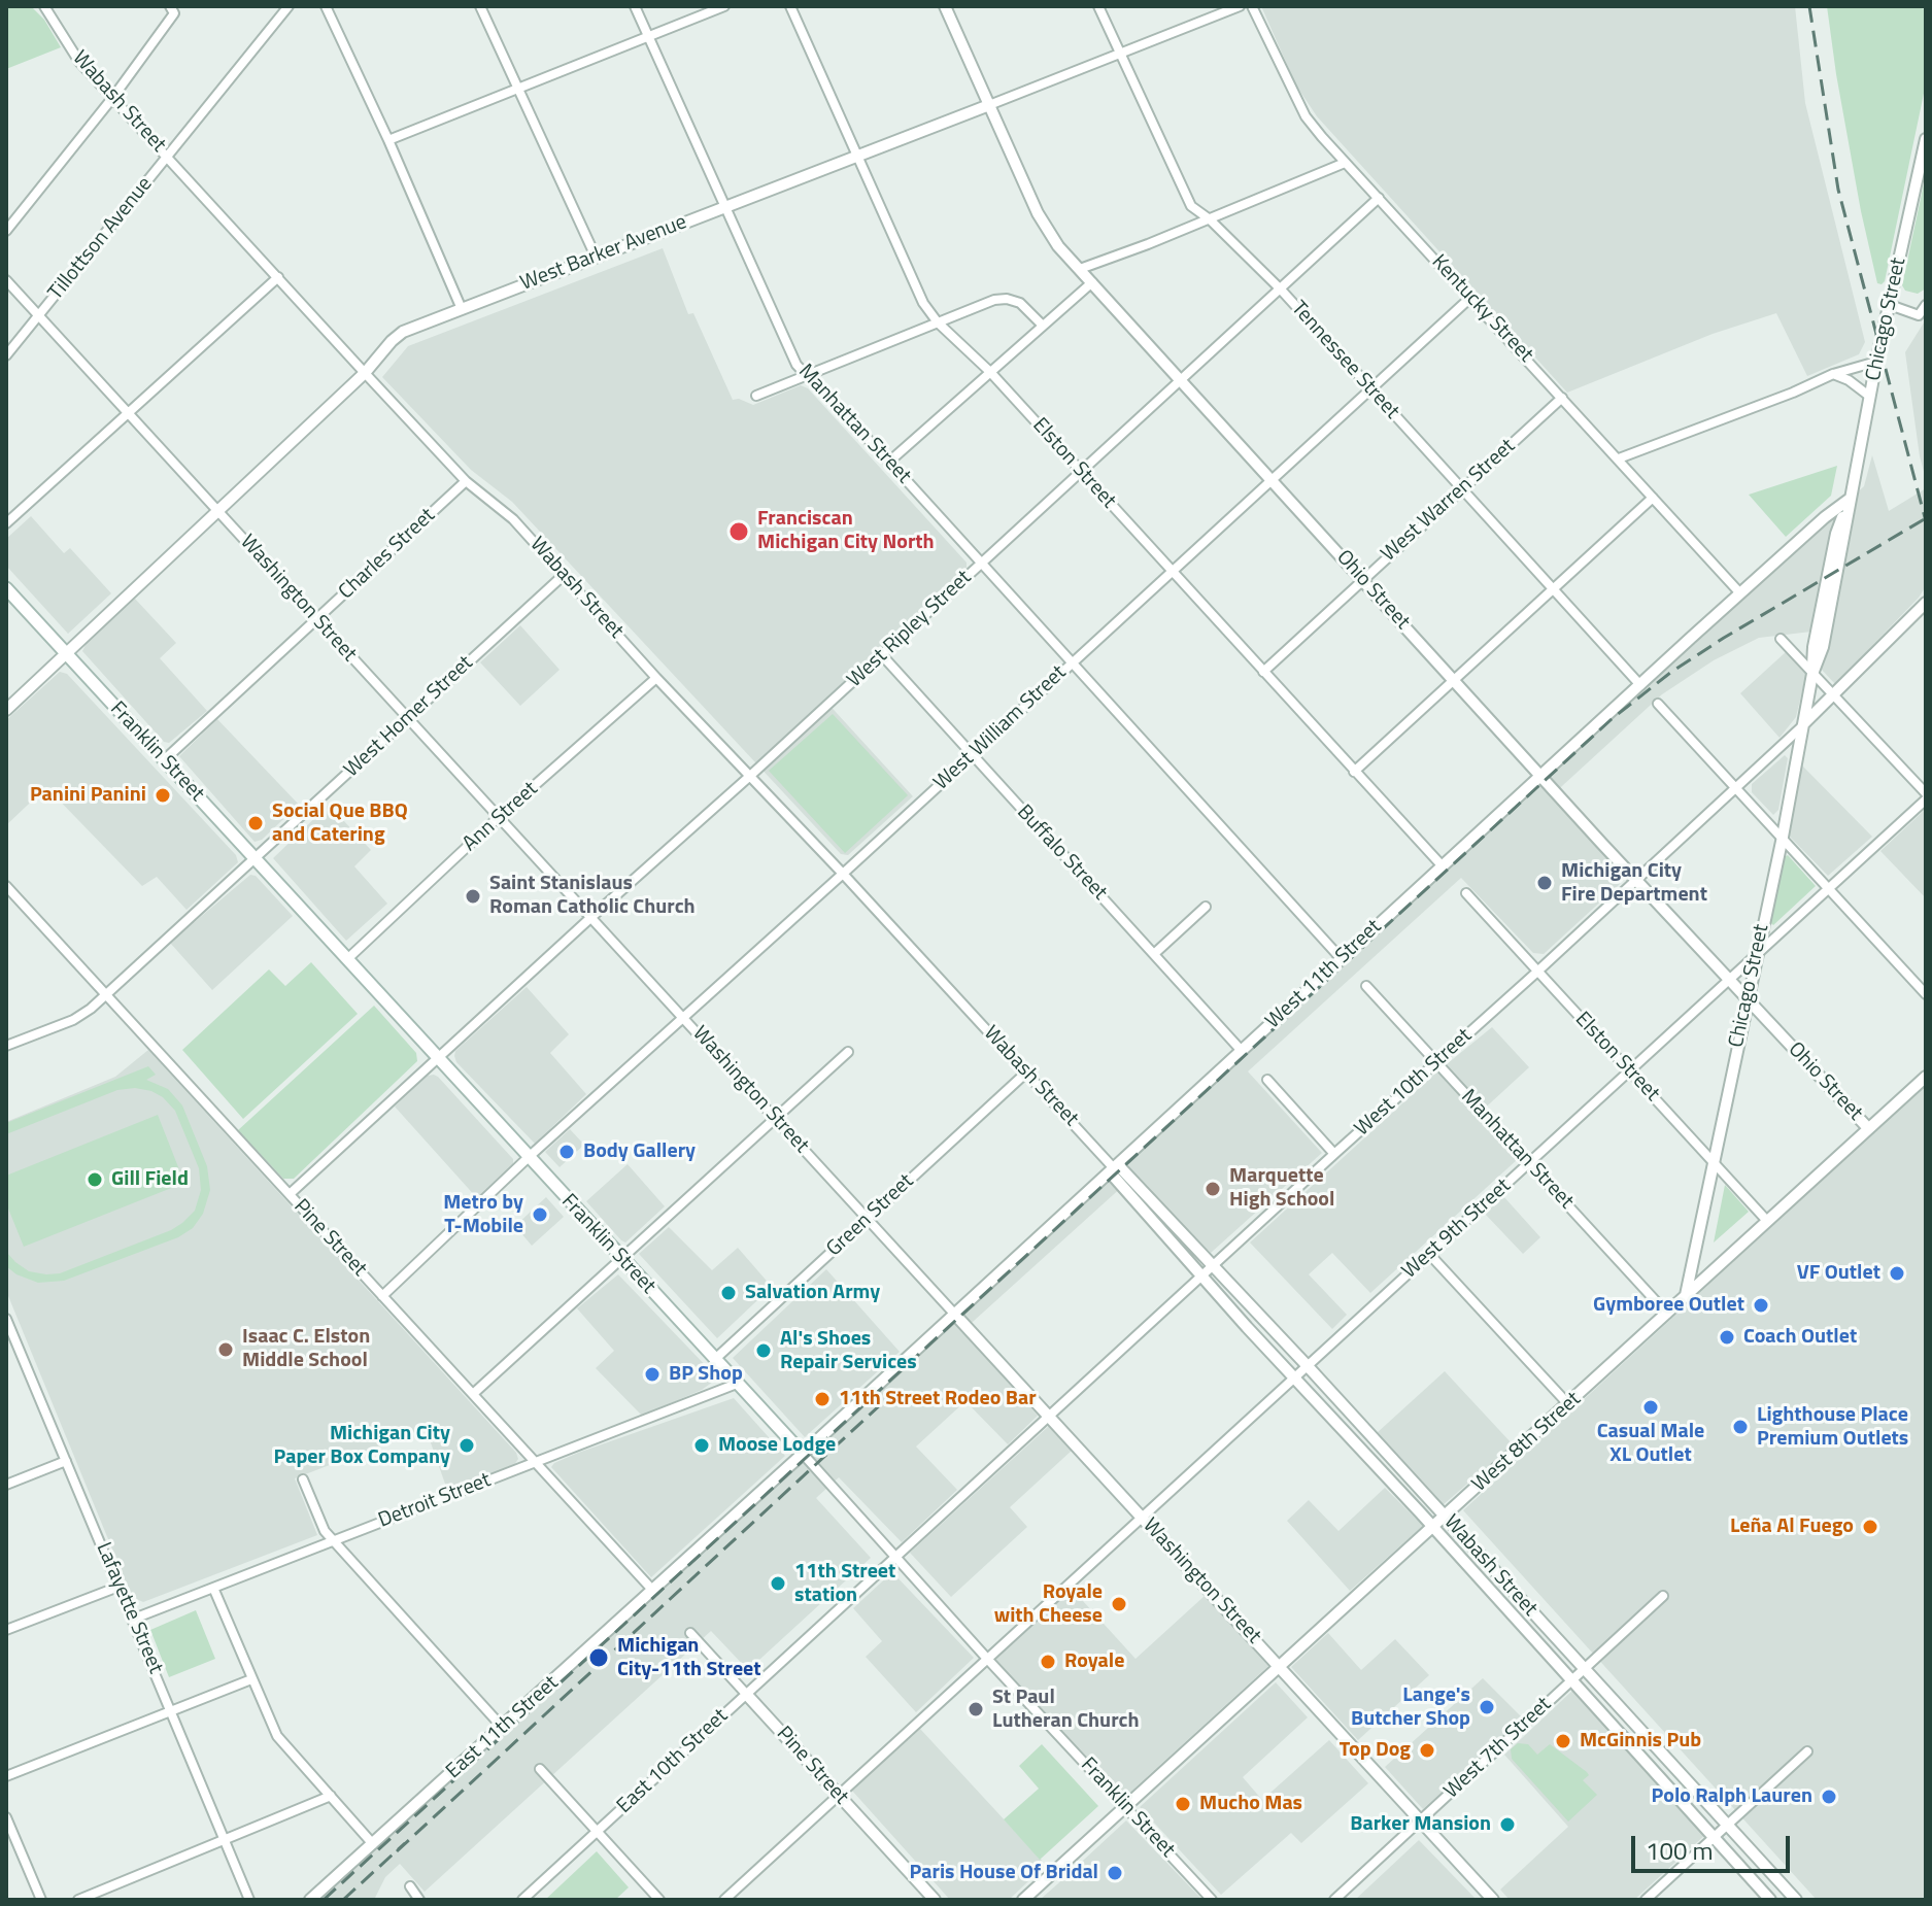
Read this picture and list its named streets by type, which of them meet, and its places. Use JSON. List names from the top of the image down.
{
  "streets": {
    "main road": ["Franklin Street"],
    "street": [
      "Wabash Street",
      "Tillottson Avenue",
      "West Barker Avenue",
      "Kentucky Street",
      "Chicago Street",
      "Tennessee Street",
      "Manhattan Street",
      "Elston Street",
      "West Warren Street",
      "Charles Street",
      "Ohio Street",
      "Washington Street",
      "West Ripley Street",
      "West Homer Street",
      "West William Street",
      "Ann Street",
      "Buffalo Street",
      "West 11th Street",
      "West 10th Street",
      "Green Street",
      "West 9th Street",
      "Pine Street",
      "West 8th Street",
      "Detroit Street",
      "Lafayette Street",
      "East 11th Street",
      "West 7th Street",
      "East 10th Street"
    ]
  },
  "crossings": [
    ["Wabash Street", "Tillottson Avenue"],
    ["Wabash Street", "West Barker Avenue"],
    ["Wabash Street", "Charles Street"],
    ["Wabash Street", "West Ripley Street"],
    ["Wabash Street", "West Homer Street"],
    ["Wabash Street", "West William Street"],
    ["Wabash Street", "Ann Street"],
    ["Wabash Street", "West 11th Street"],
    ["Wabash Street", "West 10th Street"],
    ["Wabash Street", "Green Street"],
    ["Wabash Street", "West 9th Street"],
    ["Wabash Street", "West 8th Street"],
    ["Wabash Street", "West 7th Street"],
    ["Tillottson Avenue", "Washington Street"],
    ["West Barker Avenue", "Tennessee Street"],
    ["West Barker Avenue", "Manhattan Street"],
    ["West Barker Avenue", "Elston Street"],
    ["West Barker Avenue", "Ohio Street"],
    ["West Barker Avenue", "Washington Street"],
    ["West Barker Avenue", "Franklin Street"],
    ["Kentucky Street", "West Warren Street"],
    ["Kentucky Street", "West Ripley Street"],
    ["Kentucky Street", "West William Street"],
    ["Kentucky Street", "West 11th Street"],
    ["Chicago Street", "Elston Street"],
    ["Chicago Street", "Ohio Street"],
    ["Chicago Street", "West 11th Street"],
    ["Chicago Street", "West 10th Street"],
    ["Chicago Street", "West 9th Street"],
    ["Chicago Street", "West 8th Street"],
    ["Tennessee Street", "West Warren Street"],
    ["Tennessee Street", "West Ripley Street"],
    ["Tennessee Street", "West William Street"],
    ["Tennessee Street", "West 11th Street"],
    ["Manhattan Street", "West Ripley Street"],
    ["Manhattan Street", "West William Street"],
    ["Manhattan Street", "West 11th Street"],
    ["Manhattan Street", "West 10th Street"],
    ["Manhattan Street", "West 9th Street"],
    ["Manhattan Street", "West 8th Street"],
    ["Elston Street", "West Warren Street"],
    ["Elston Street", "West Ripley Street"],
    ["Elston Street", "West William Street"],
    ["Elston Street", "West 11th Street"],
    ["Elston Street", "West 10th Street"],
    ["Elston Street", "West 9th Street"],
    ["Elston Street", "West 8th Street"],
    ["West Warren Street", "Ohio Street"],
    ["Charles Street", "Washington Street"],
    ["Charles Street", "Franklin Street"],
    ["Ohio Street", "West Ripley Street"],
    ["Ohio Street", "West William Street"],
    ["Ohio Street", "West 11th Street"],
    ["Ohio Street", "West 10th Street"],
    ["Ohio Street", "West 9th Street"],
    ["Ohio Street", "West 8th Street"],
    ["Washington Street", "West Ripley Street"],
    ["Washington Street", "West Homer Street"],
    ["Washington Street", "West William Street"],
    ["Washington Street", "Ann Street"],
    ["Washington Street", "West 11th Street"],
    ["Washington Street", "West 10th Street"],
    ["Washington Street", "Green Street"],
    ["Washington Street", "West 9th Street"],
    ["Washington Street", "West 8th Street"],
    ["Washington Street", "West 7th Street"],
    ["West Ripley Street", "Franklin Street"],
    ["West Ripley Street", "Buffalo Street"],
    ["West Ripley Street", "Pine Street"],
    ["West Homer Street", "Franklin Street"],
    ["West Homer Street", "Pine Street"],
    ["West William Street", "Franklin Street"],
    ["West William Street", "Buffalo Street"],
    ["West William Street", "Pine Street"],
    ["Franklin Street", "Ann Street"],
    ["Franklin Street", "West 11th Street"],
    ["Franklin Street", "West 10th Street"],
    ["Franklin Street", "Green Street"],
    ["Franklin Street", "West 9th Street"],
    ["Franklin Street", "West 8th Street"],
    ["Franklin Street", "Detroit Street"],
    ["Franklin Street", "East 11th Street"],
    ["Franklin Street", "East 10th Street"],
    ["Buffalo Street", "West 11th Street"],
    ["West 11th Street", "East 11th Street"],
    ["West 10th Street", "East 10th Street"],
    ["West 9th Street", "Pine Street"],
    ["Pine Street", "Detroit Street"],
    ["Pine Street", "East 11th Street"],
    ["Pine Street", "East 10th Street"],
    ["Detroit Street", "Lafayette Street"]
  ],
  "places": [
    "Franciscan Michigan City North",
    "Panini Panini",
    "Social Que BBQ and Catering",
    "Michigan City Fire Department",
    "Saint Stanislaus Roman Catholic Church",
    "Body Gallery",
    "Gill Field",
    "Marquette High School",
    "Metro by T-Mobile",
    "VF Outlet",
    "Salvation Army",
    "Gymboree Outlet",
    "Coach Outlet",
    "Isaac C. Elston Middle School",
    "Al's Shoes Repair Services",
    "BP Shop",
    "11th Street Rodeo Bar",
    "Casual Male XL Outlet",
    "Lighthouse Place Premium Outlets",
    "Michigan City Paper Box Company",
    "Moose Lodge",
    "Leña Al Fuego",
    "11th Street station",
    "Royale with Cheese",
    "Michigan City-11th Street",
    "Royale",
    "Lange's Butcher Shop",
    "St Paul Lutheran Church",
    "McGinnis Pub",
    "Top Dog",
    "Polo Ralph Lauren",
    "Mucho Mas",
    "Barker Mansion",
    "Paris House Of Bridal"
  ],
  "scale_bar": "100 m"
}
